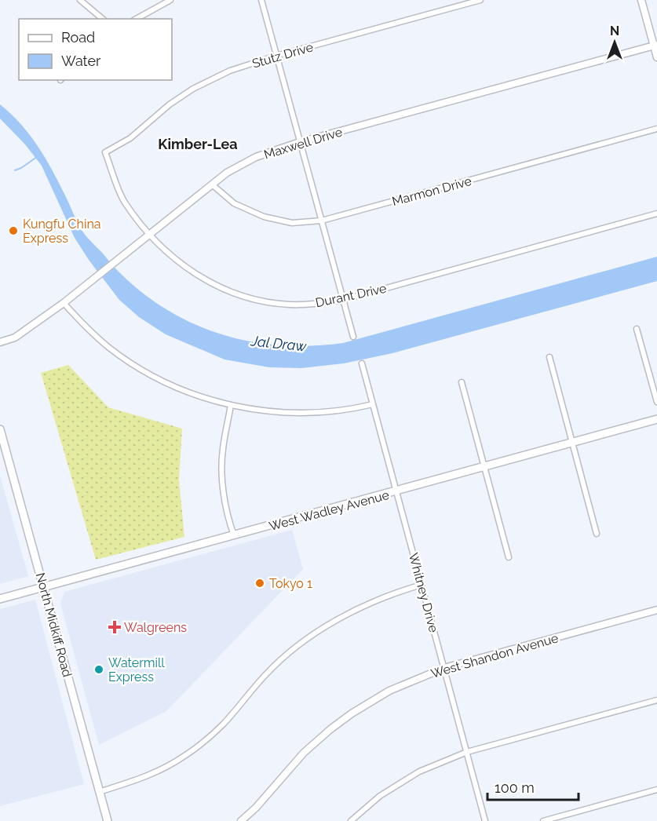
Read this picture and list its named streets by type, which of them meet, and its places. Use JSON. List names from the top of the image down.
{
  "streets": {
    "main road": ["West Wadley Avenue", "North Midkiff Road"],
    "street": [
      "Stutz Drive",
      "Maxwell Drive",
      "Marmon Drive",
      "Durant Drive",
      "Whitney Drive",
      "West Shandon Avenue"
    ]
  },
  "crossings": [
    ["Stutz Drive", "Durant Drive"],
    ["Maxwell Drive", "Marmon Drive"],
    ["Maxwell Drive", "Durant Drive"],
    ["West Wadley Avenue", "Whitney Drive"],
    ["West Wadley Avenue", "North Midkiff Road"],
    ["Whitney Drive", "West Shandon Avenue"]
  ],
  "districts": ["Kimber-Lea"],
  "water": ["Jal Draw"],
  "places": {
    "other": ["Kungfu China Express", "Tokyo 1", "Watermill Express"],
    "health": ["Walgreens"]
  },
  "legend": ["Road", "Water"],
  "scale_bar": "100 m",
  "north": "top"
}
